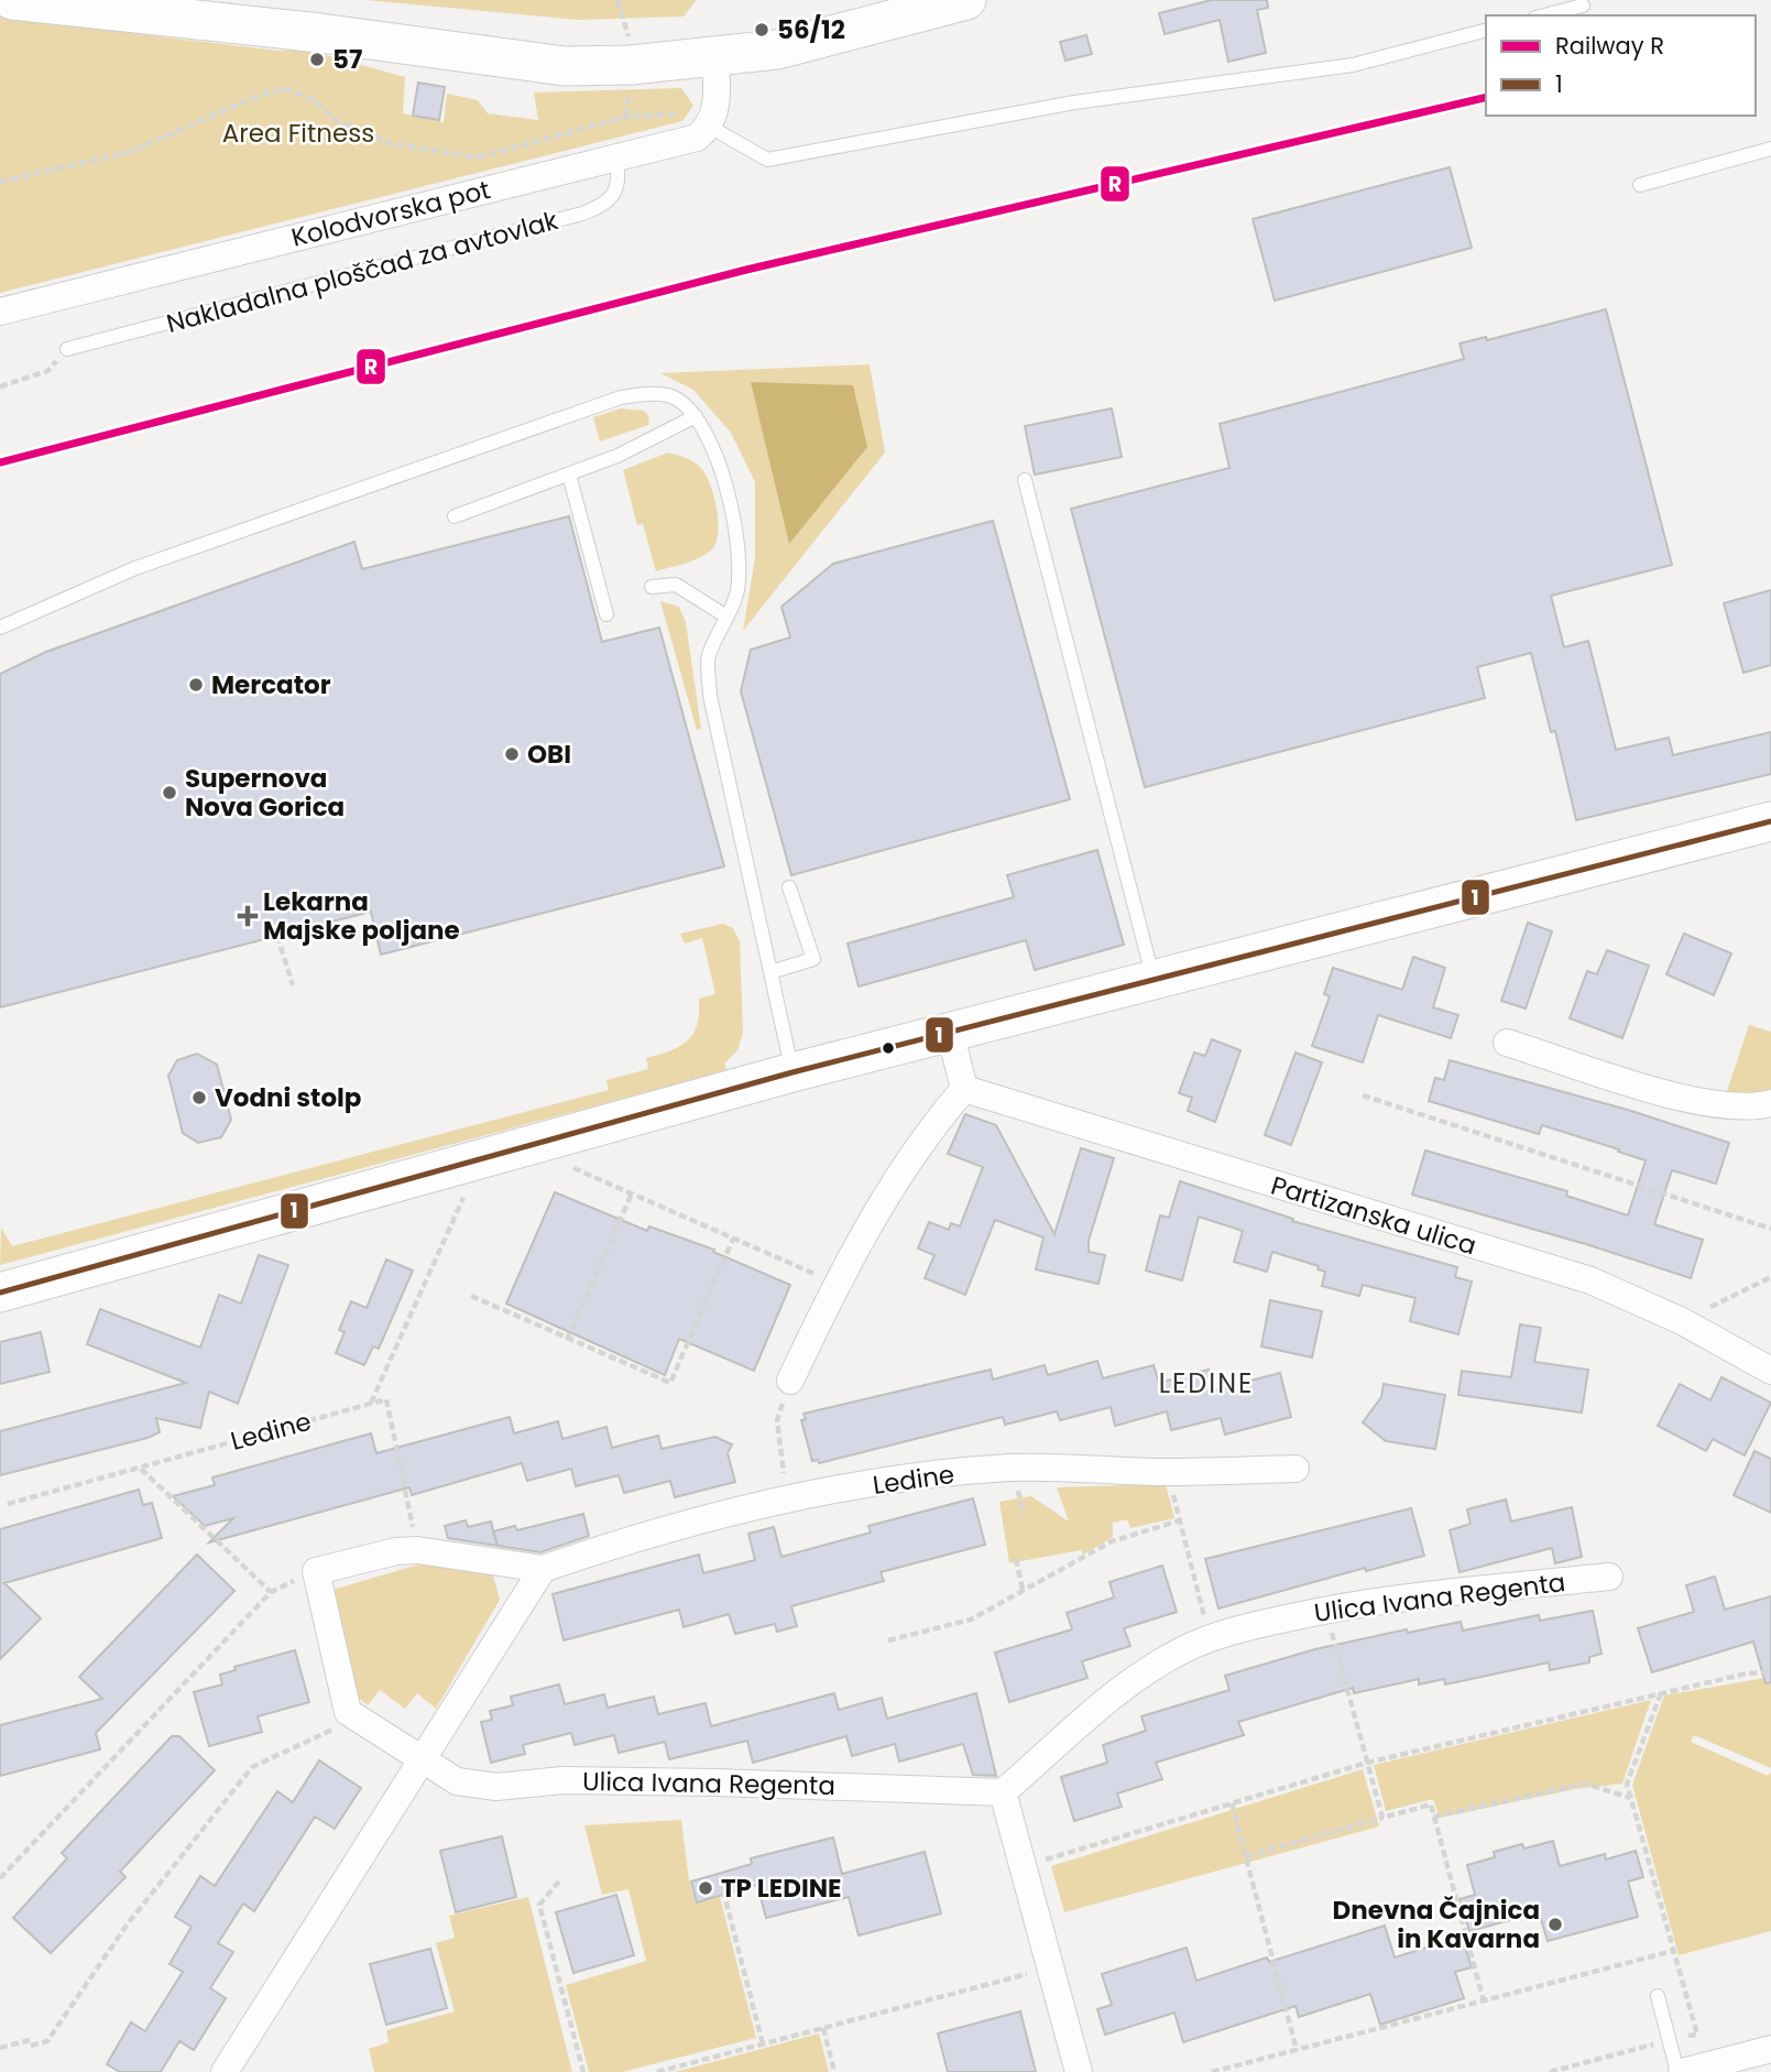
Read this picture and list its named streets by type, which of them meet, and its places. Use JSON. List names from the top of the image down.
{
  "streets": {
    "street": [
      "Kolodvorska pot",
      "Partizanska ulica",
      "Ledine",
      "Ulica Ivana Regenta"
    ],
    "lane": ["Nakladalna ploščad za avtovlak"]
  },
  "crossings": [
    ["Kolodvorska pot", "Nakladalna ploščad za avtovlak"]
  ],
  "districts": ["LEDINE"],
  "parks": ["Area Fitness"],
  "places": {
    "other": [
      "56/12",
      "57",
      "Mercator",
      "OBI",
      "Supernova Nova Gorica",
      "Vodni stolp",
      "TP LEDINE",
      "Dnevna Čajnica in Kavarna"
    ],
    "health": ["Lekarna Majske poljane"]
  },
  "lines": ["rail line R", "transit line 1"],
  "legend": ["Railway R", "1"]
}
